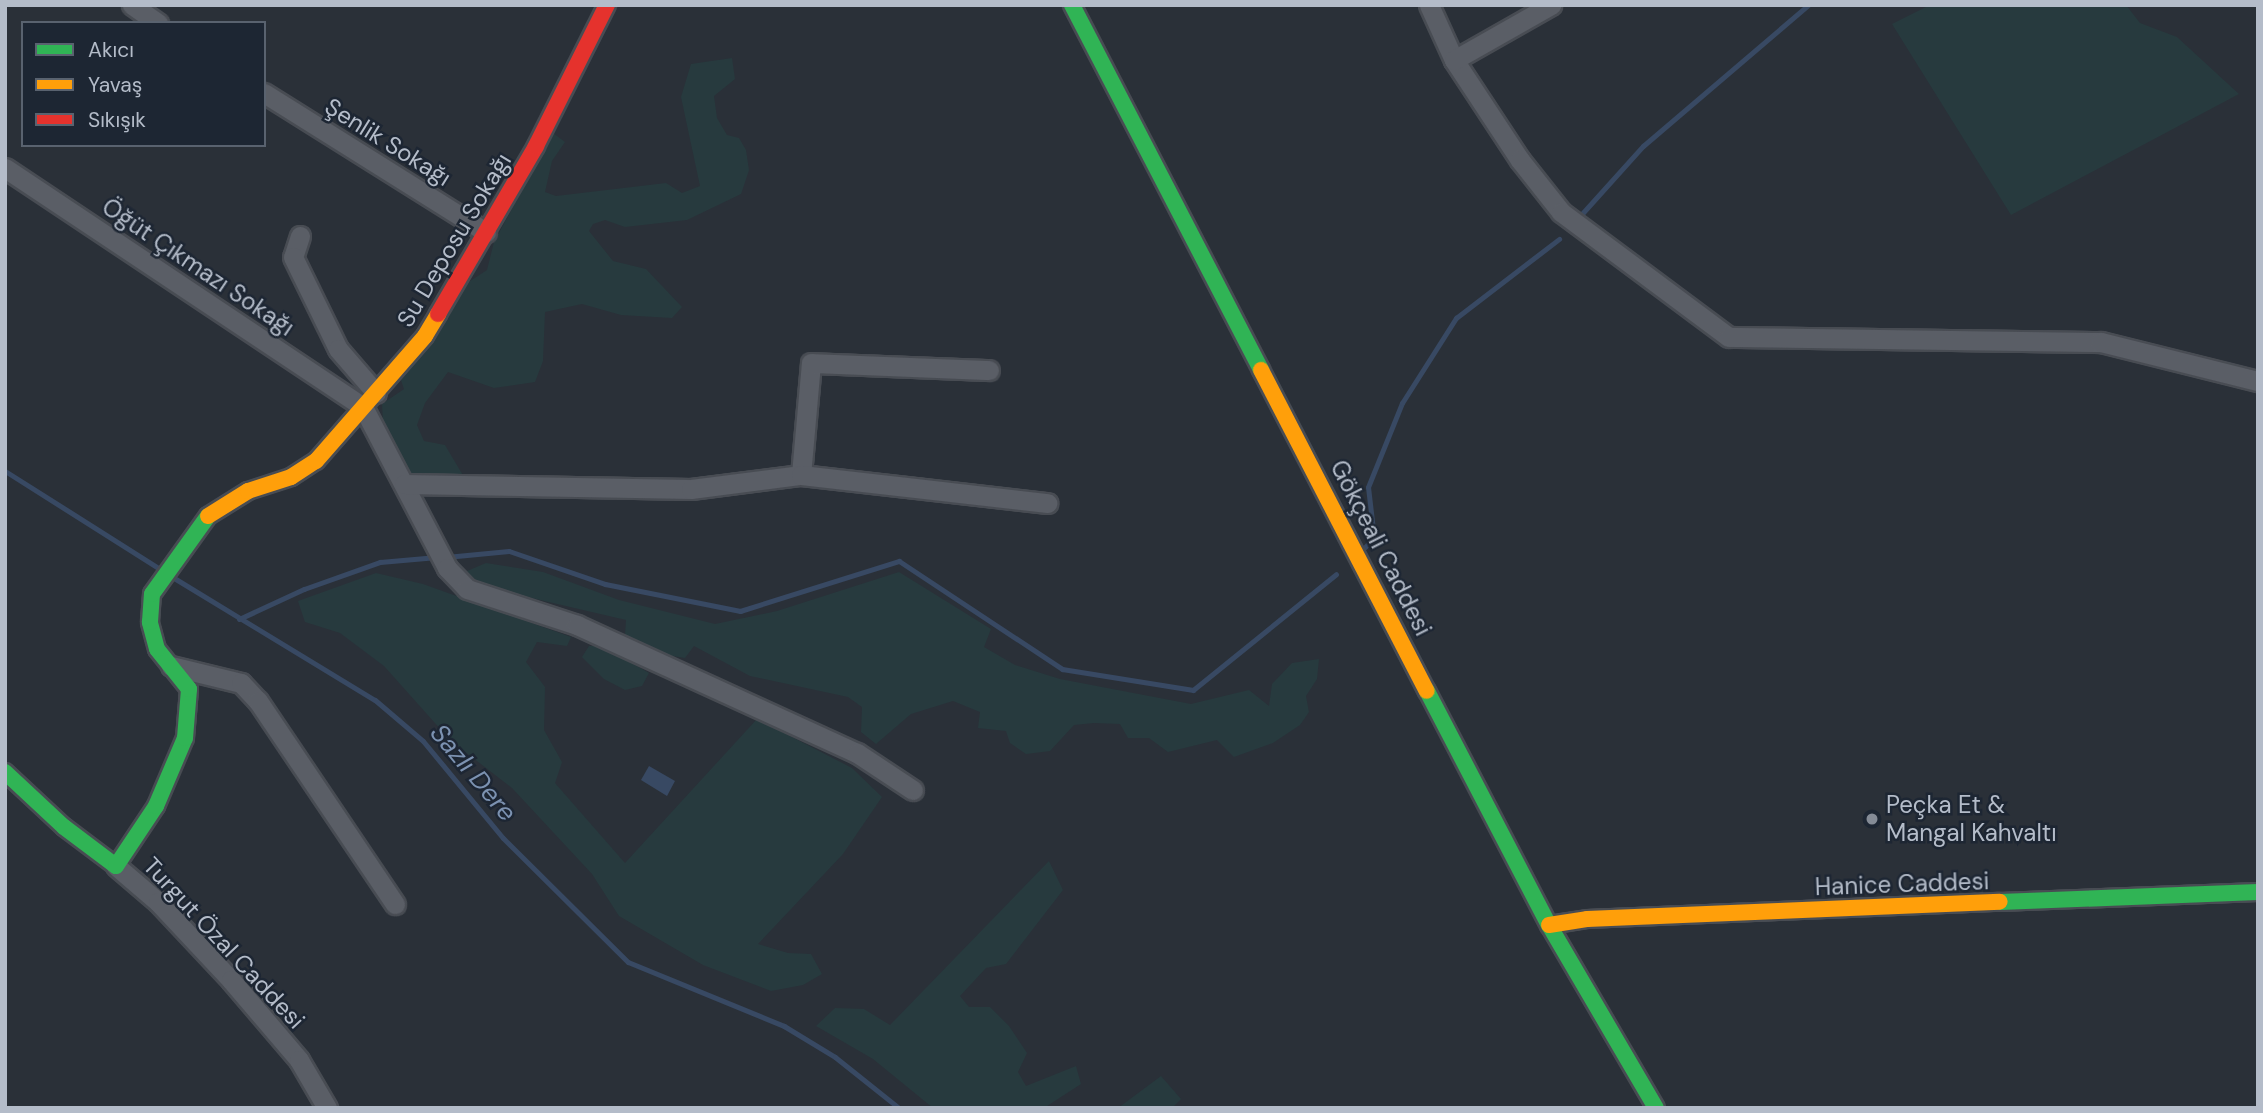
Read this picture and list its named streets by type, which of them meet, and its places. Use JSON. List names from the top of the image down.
{
  "streets": {
    "street": [
      "Şenlik Sokağı",
      "Su Deposu Sokağı",
      "Öğüt Çıkmazı Sokağı",
      "Gökçeali Caddesi",
      "Hanice Caddesi",
      "Turgut Özal Caddesi"
    ]
  },
  "crossings": [
    ["Şenlik Sokağı", "Su Deposu Sokağı"],
    ["Su Deposu Sokağı", "Öğüt Çıkmazı Sokağı"],
    ["Su Deposu Sokağı", "Turgut Özal Caddesi"],
    ["Gökçeali Caddesi", "Hanice Caddesi"]
  ],
  "water": ["Sazlı Dere"],
  "places": ["Peçka Et & Mangal Kahvaltı"],
  "legend": ["Akıcı", "Yavaş", "Sıkışık"]
}
